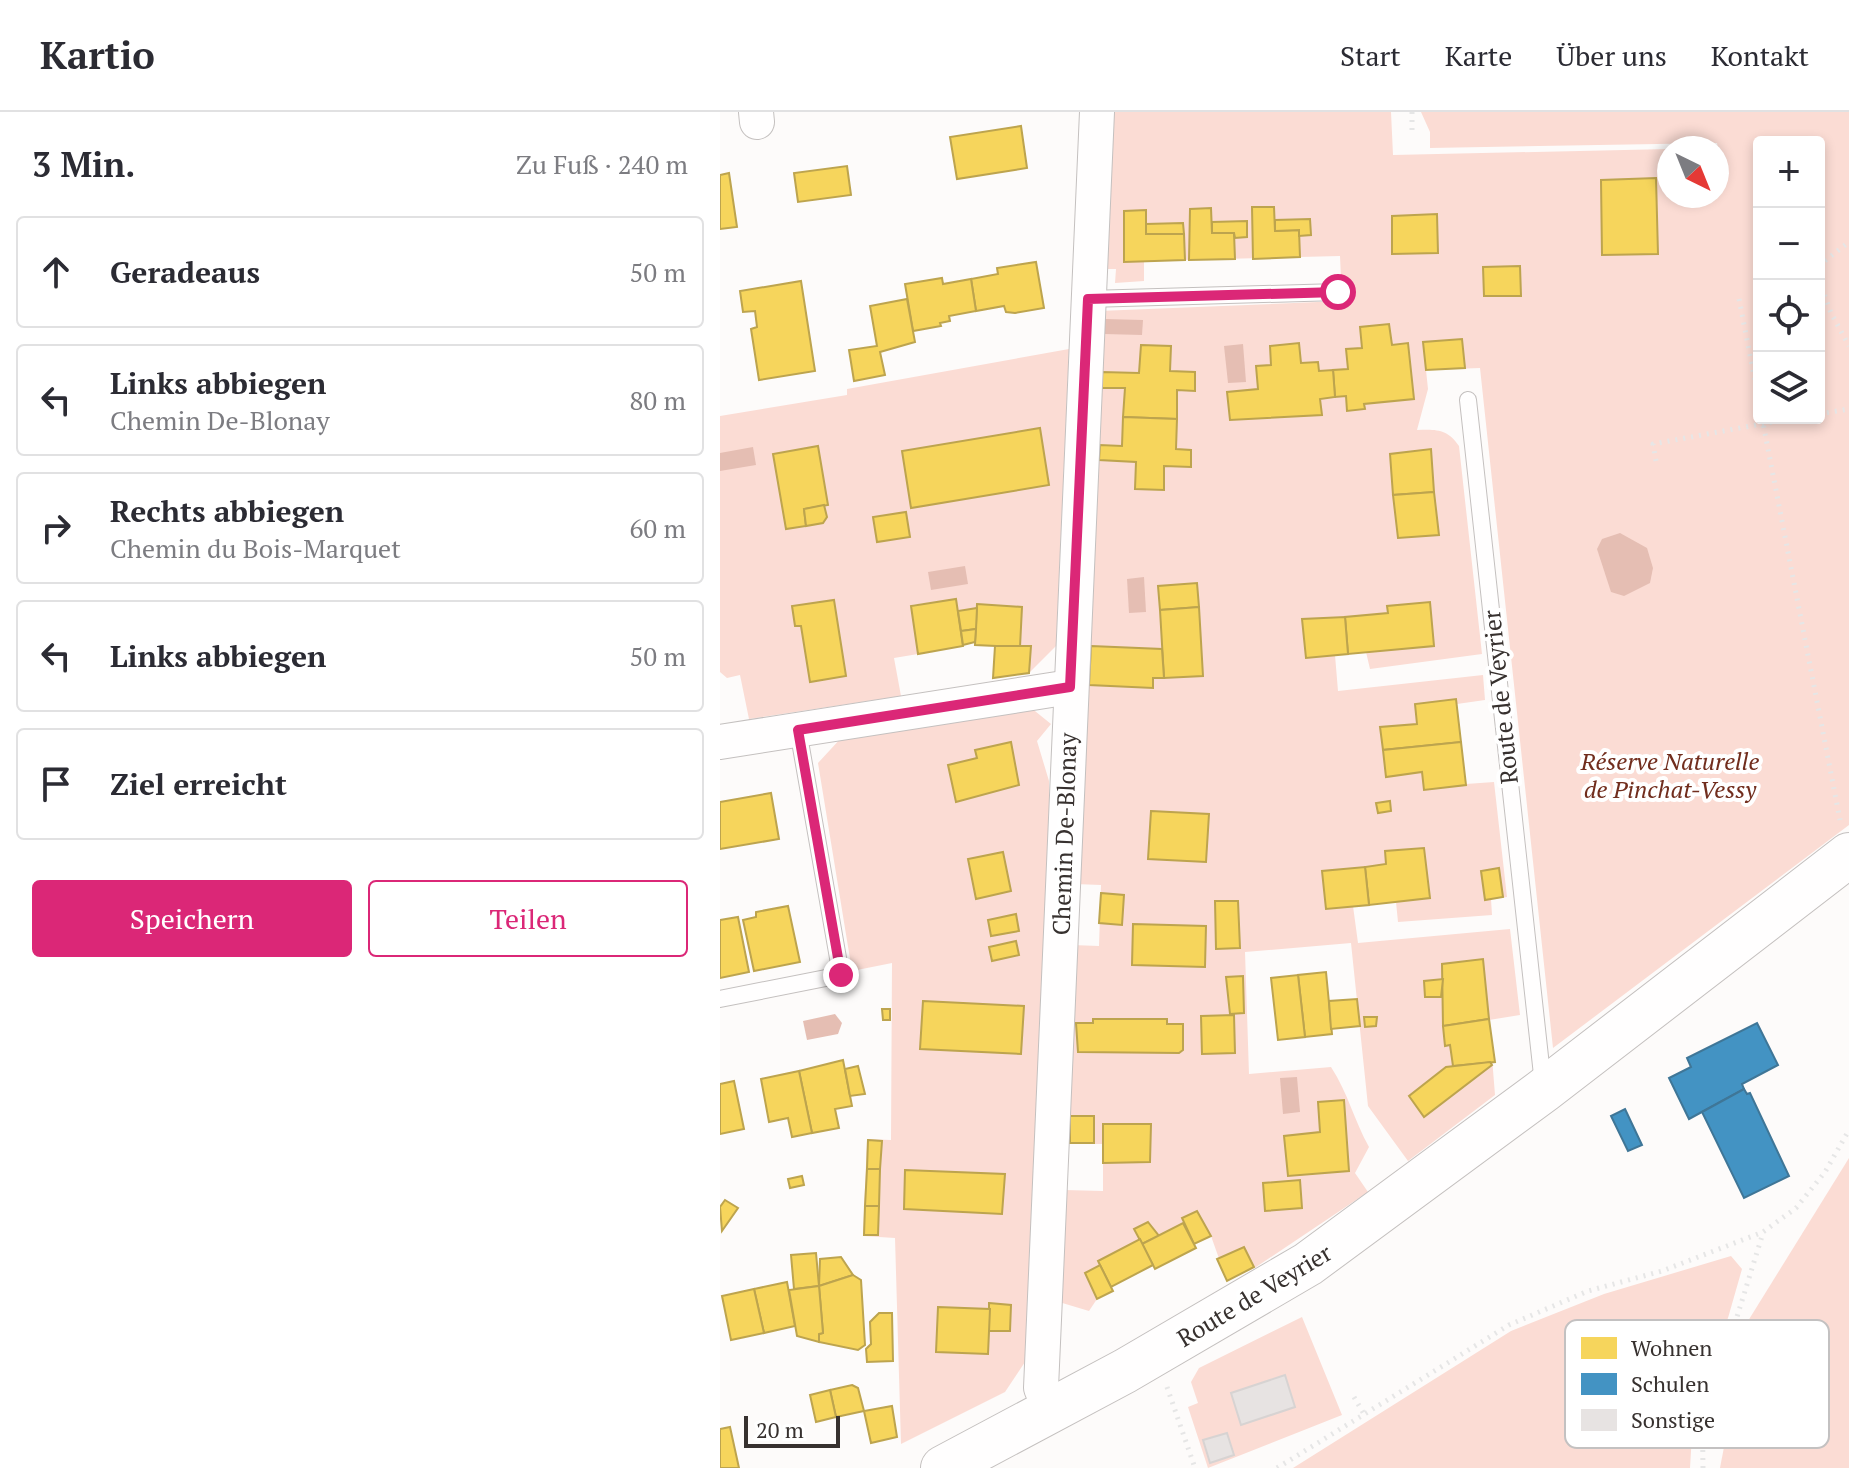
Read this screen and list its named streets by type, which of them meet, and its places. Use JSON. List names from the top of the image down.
{
  "streets": {
    "main road": ["Route de Veyrier"],
    "street": ["Chemin De-Blonay"]
  },
  "crossings": [
    ["Route de Veyrier", "Chemin De-Blonay"]
  ],
  "parks": ["Réserve Naturelle de Pinchat-Vessy"],
  "legend": ["Wohnen", "Schulen", "Sonstige"],
  "scale_bar": "20 m",
  "north": "bottom right",
  "page": {
    "header": "Kartio",
    "nav": [
      "Start",
      "Karte",
      "Über uns",
      "Kontakt"
    ],
    "heading": ["3 Min.", "Zu Fuß · 240 m"],
    "map_buttons": ["+", "−"],
    "list": [
      ["Geradeaus", "50 m"],
      ["Links abbiegen", "Chemin De-Blonay", "80 m"],
      ["Rechts abbiegen", "Chemin du Bois-Marquet", "60 m"],
      ["Links abbiegen", "50 m"],
      "Ziel erreicht"
    ],
    "buttons": ["Speichern", "Teilen"],
    "scale": "20 m"
  }
}
